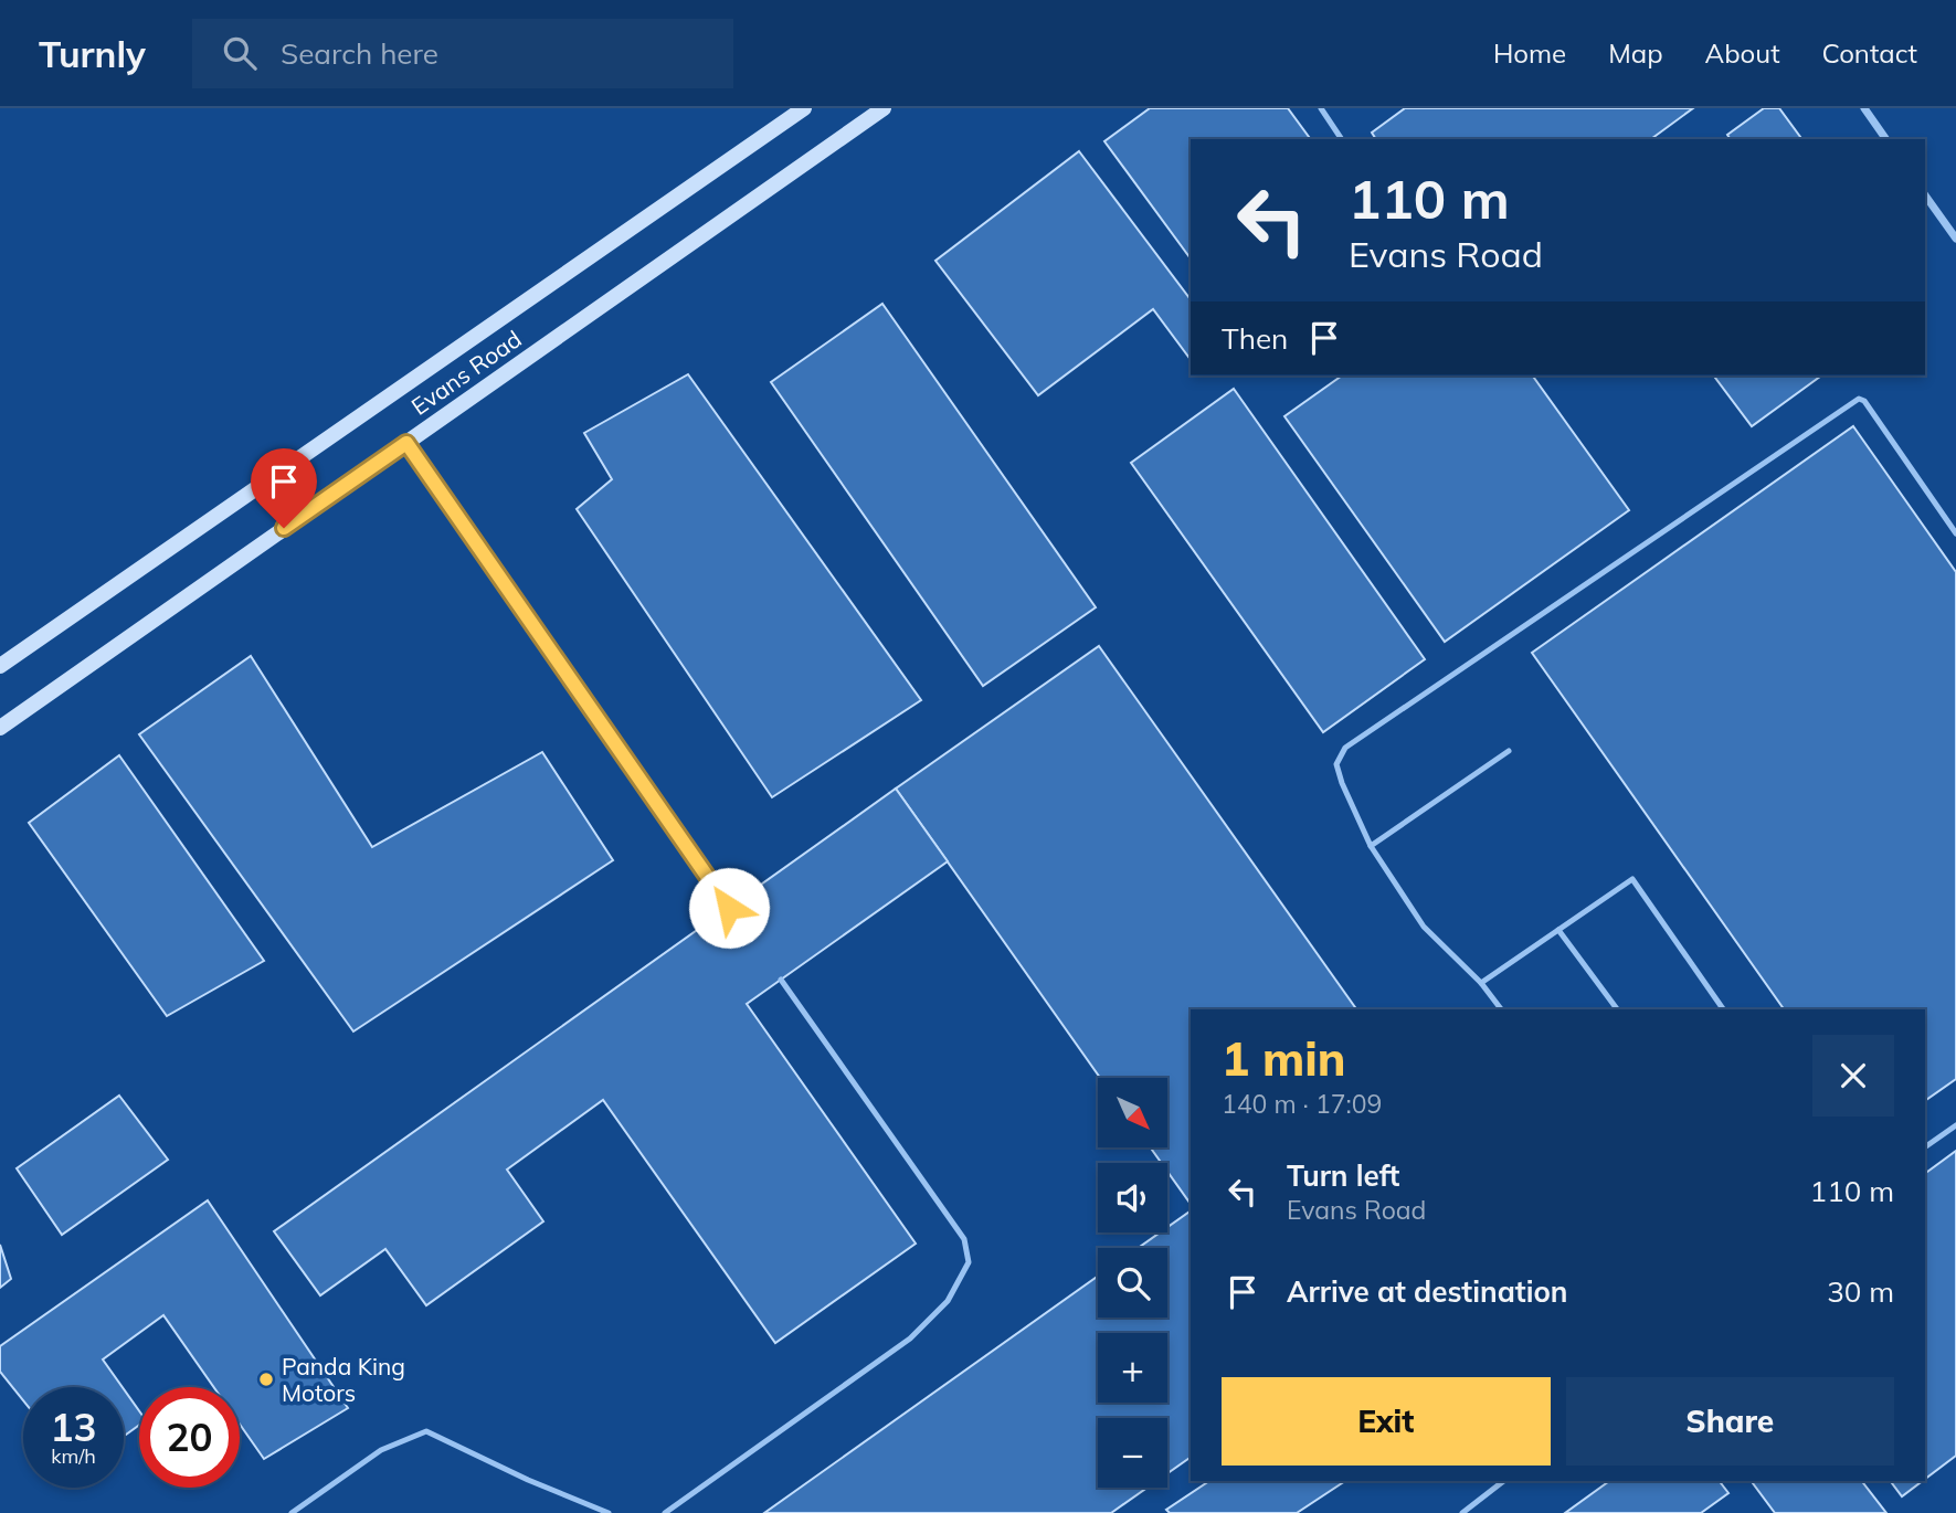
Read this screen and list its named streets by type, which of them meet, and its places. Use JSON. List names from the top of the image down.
{
  "streets": {
    "main road": ["Evans Road"]
  },
  "places": ["Panda King Motors"],
  "north": "bottom right",
  "page": {
    "header": "Turnly",
    "search": "Search here",
    "nav": [
      "Home",
      "Map",
      "About",
      "Contact"
    ],
    "turn": ["110 m", "Evans Road"],
    "then": "Then",
    "heading": ["1 min", "140 m · 17:09"],
    "map_buttons": ["+", "−"],
    "list": [
      {
        "name": "Turn left",
        "note": "Evans Road",
        "value": "110 m"
      },
      {
        "name": "Arrive at destination",
        "value": "30 m"
      }
    ],
    "buttons": ["Exit", "Share"],
    "speed": "13 km/h",
    "limit": "20"
  }
}
